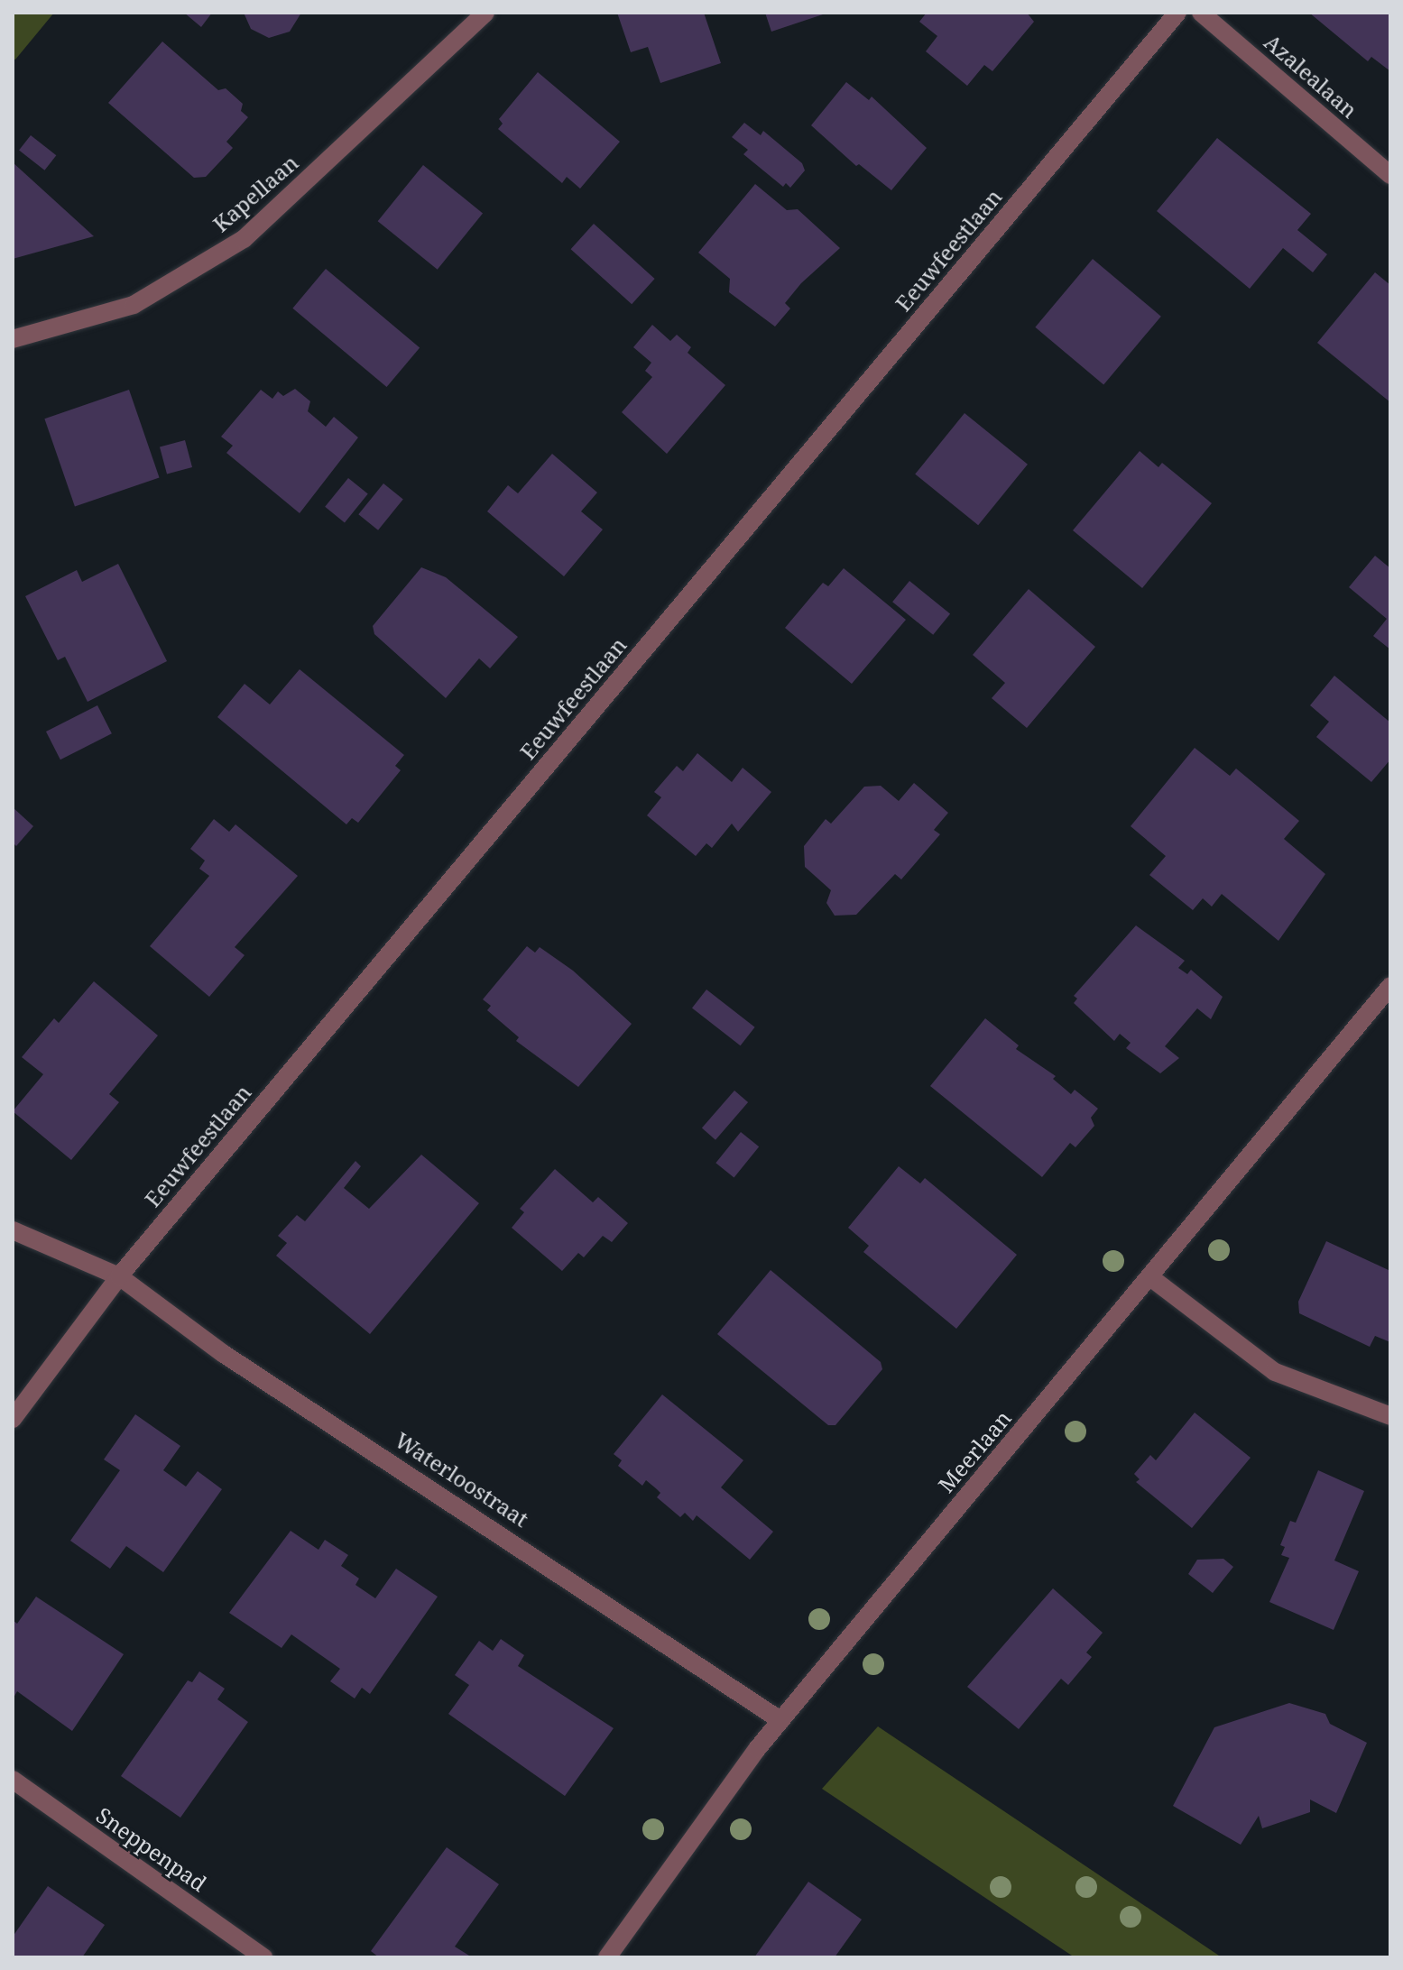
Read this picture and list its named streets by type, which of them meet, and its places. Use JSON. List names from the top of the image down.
{
  "streets": {
    "street": [
      "Azalealaan",
      "Kapellaan",
      "Eeuwfeestlaan",
      "Meerlaan",
      "Waterloostraat",
      "Sneppenpad"
    ]
  },
  "crossings": [
    ["Eeuwfeestlaan", "Waterloostraat"],
    ["Meerlaan", "Waterloostraat"]
  ]
}
